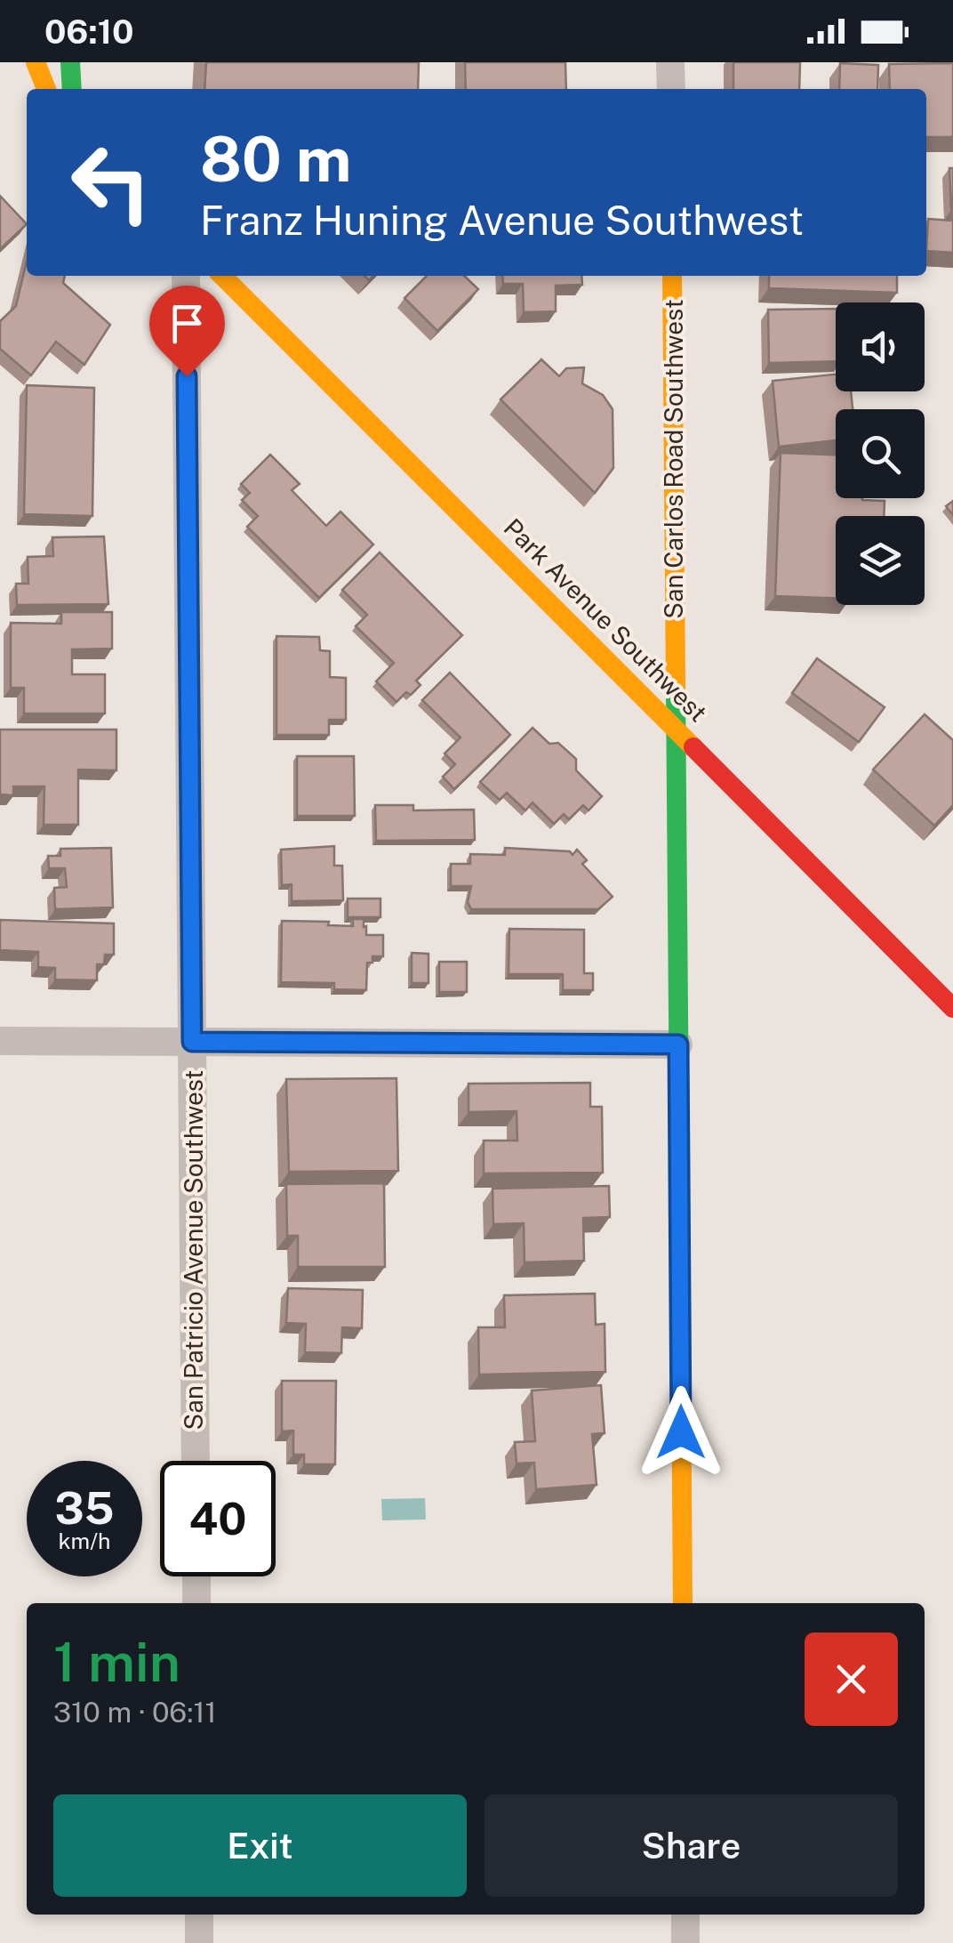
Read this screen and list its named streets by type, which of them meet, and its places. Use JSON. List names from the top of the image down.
{
  "streets": {
    "street": ["San Carlos Road Southwest", "Park Avenue Southwest", "San Patricio Avenue Southwest"]
  },
  "crossings": [
    ["San Carlos Road Southwest", "Park Avenue Southwest"]
  ],
  "page": {
    "status": "06:10",
    "turn": ["80 m", "Franz Huning Avenue Southwest"],
    "speed": "35 km/h",
    "limit": "40",
    "heading": ["1 min", "310 m · 06:11"],
    "buttons": ["Exit", "Share"]
  }
}
